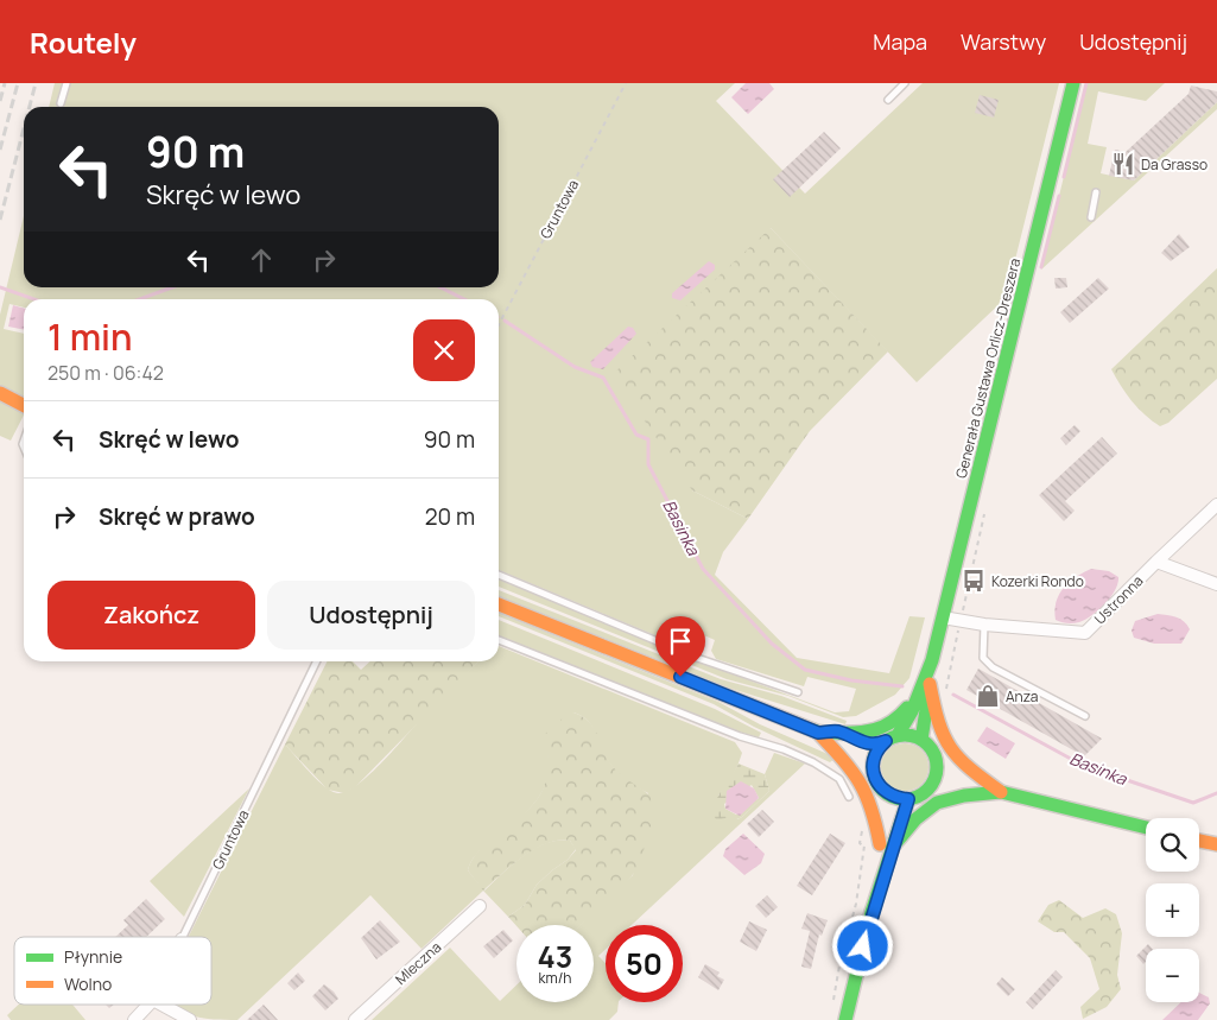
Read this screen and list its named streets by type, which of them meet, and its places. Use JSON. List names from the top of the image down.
{
  "streets": {
    "main road": ["Generała Gustawa Orlicz-Dreszera"],
    "street": ["Gruntowa", "Ustronna", "Mleczna"]
  },
  "crossings": [
    ["Generała Gustawa Orlicz-Dreszera", "Ustronna"]
  ],
  "water": ["Basinka"],
  "places": {
    "restaurant": ["Da Grasso"],
    "bus stop": ["Kozerki Rondo"],
    "shop": ["Anza"]
  },
  "legend": ["Płynnie", "Wolno"],
  "page": {
    "header": "Routely",
    "nav": ["Mapa", "Warstwy", "Udostępnij"],
    "turn": ["90 m", "Skręć w lewo"],
    "heading": ["1 min", "250 m · 06:42"],
    "list": [
      {
        "name": "Skręć w lewo",
        "value": "90 m"
      },
      {
        "name": "Skręć w prawo",
        "value": "20 m"
      }
    ],
    "buttons": ["Zakończ", "Udostępnij"],
    "map_buttons": ["+", "−"],
    "speed": "43 km/h",
    "limit": "50"
  }
}
